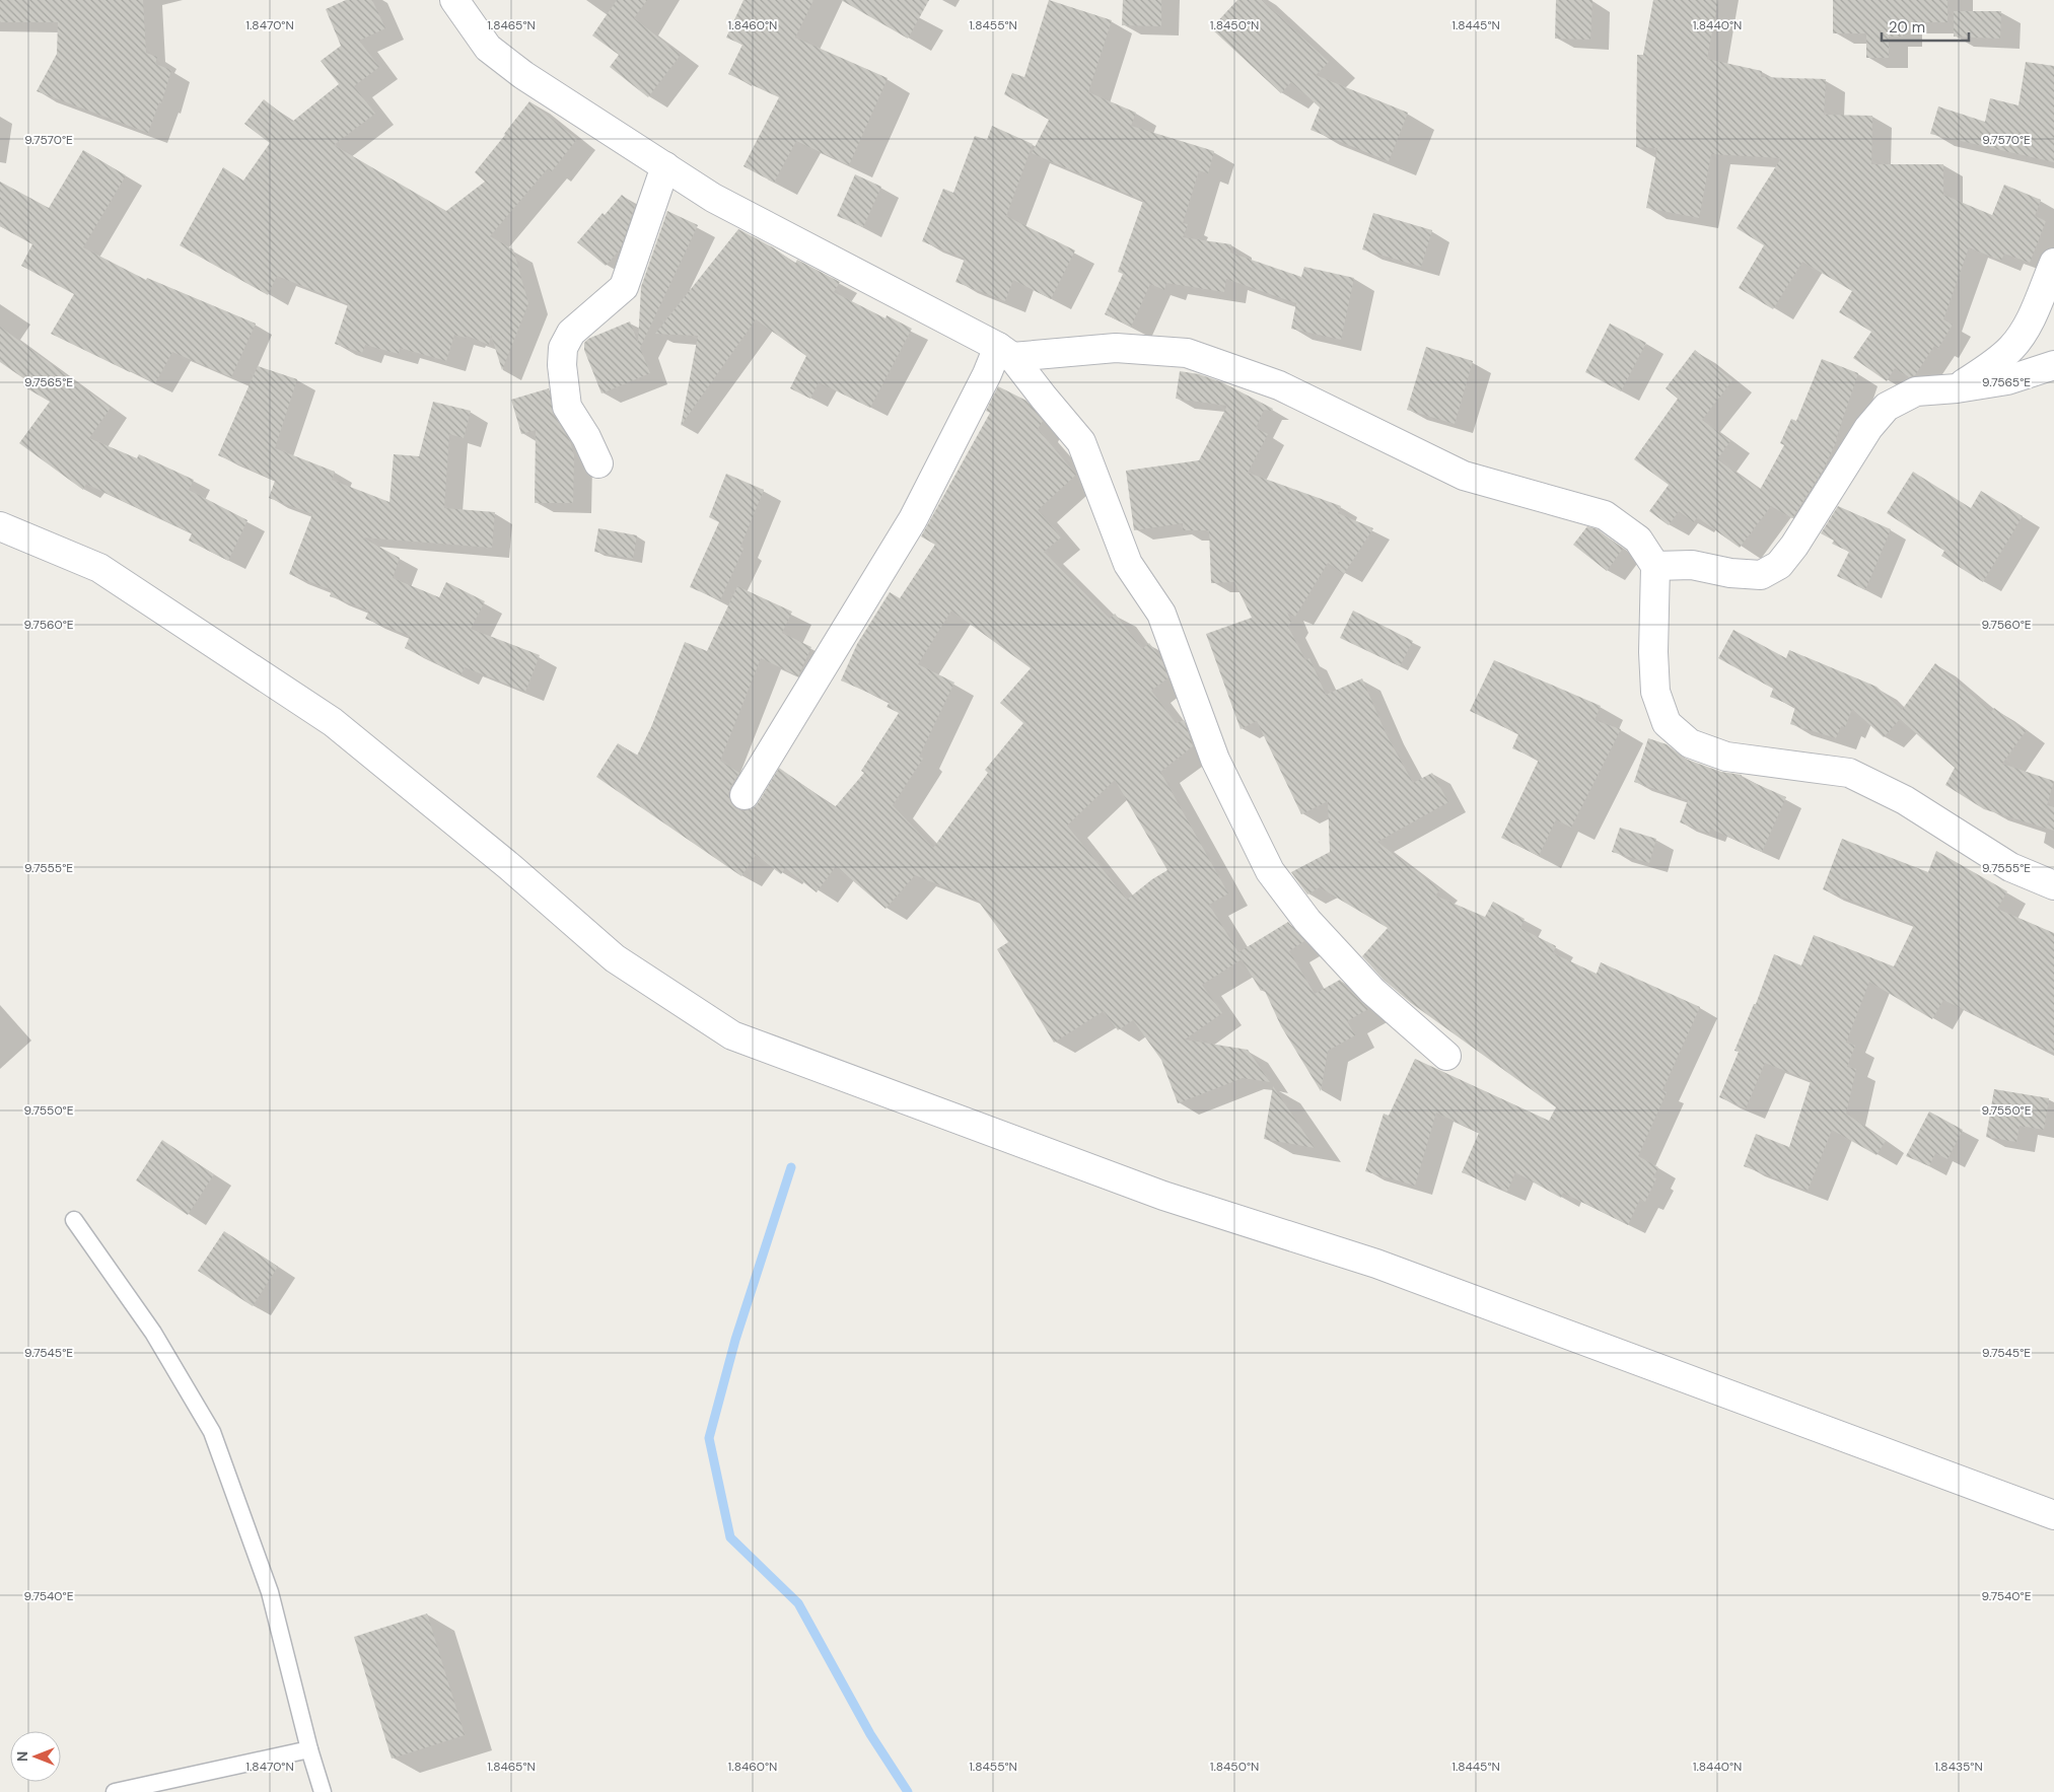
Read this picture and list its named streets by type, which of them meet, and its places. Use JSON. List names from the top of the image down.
{
  "scale_bar": "20 m",
  "north": "left",
  "coordinates": [
    "1.8470°N",
    "1.8465°N",
    "1.8460°N",
    "1.8455°N",
    "1.8450°N",
    "1.8445°N",
    "1.8440°N",
    "9.7570°E",
    "9.7565°E",
    "9.7560°E",
    "9.7555°E",
    "9.7550°E",
    "9.7545°E",
    "9.7540°E",
    "1.8435°N"
  ]
}
